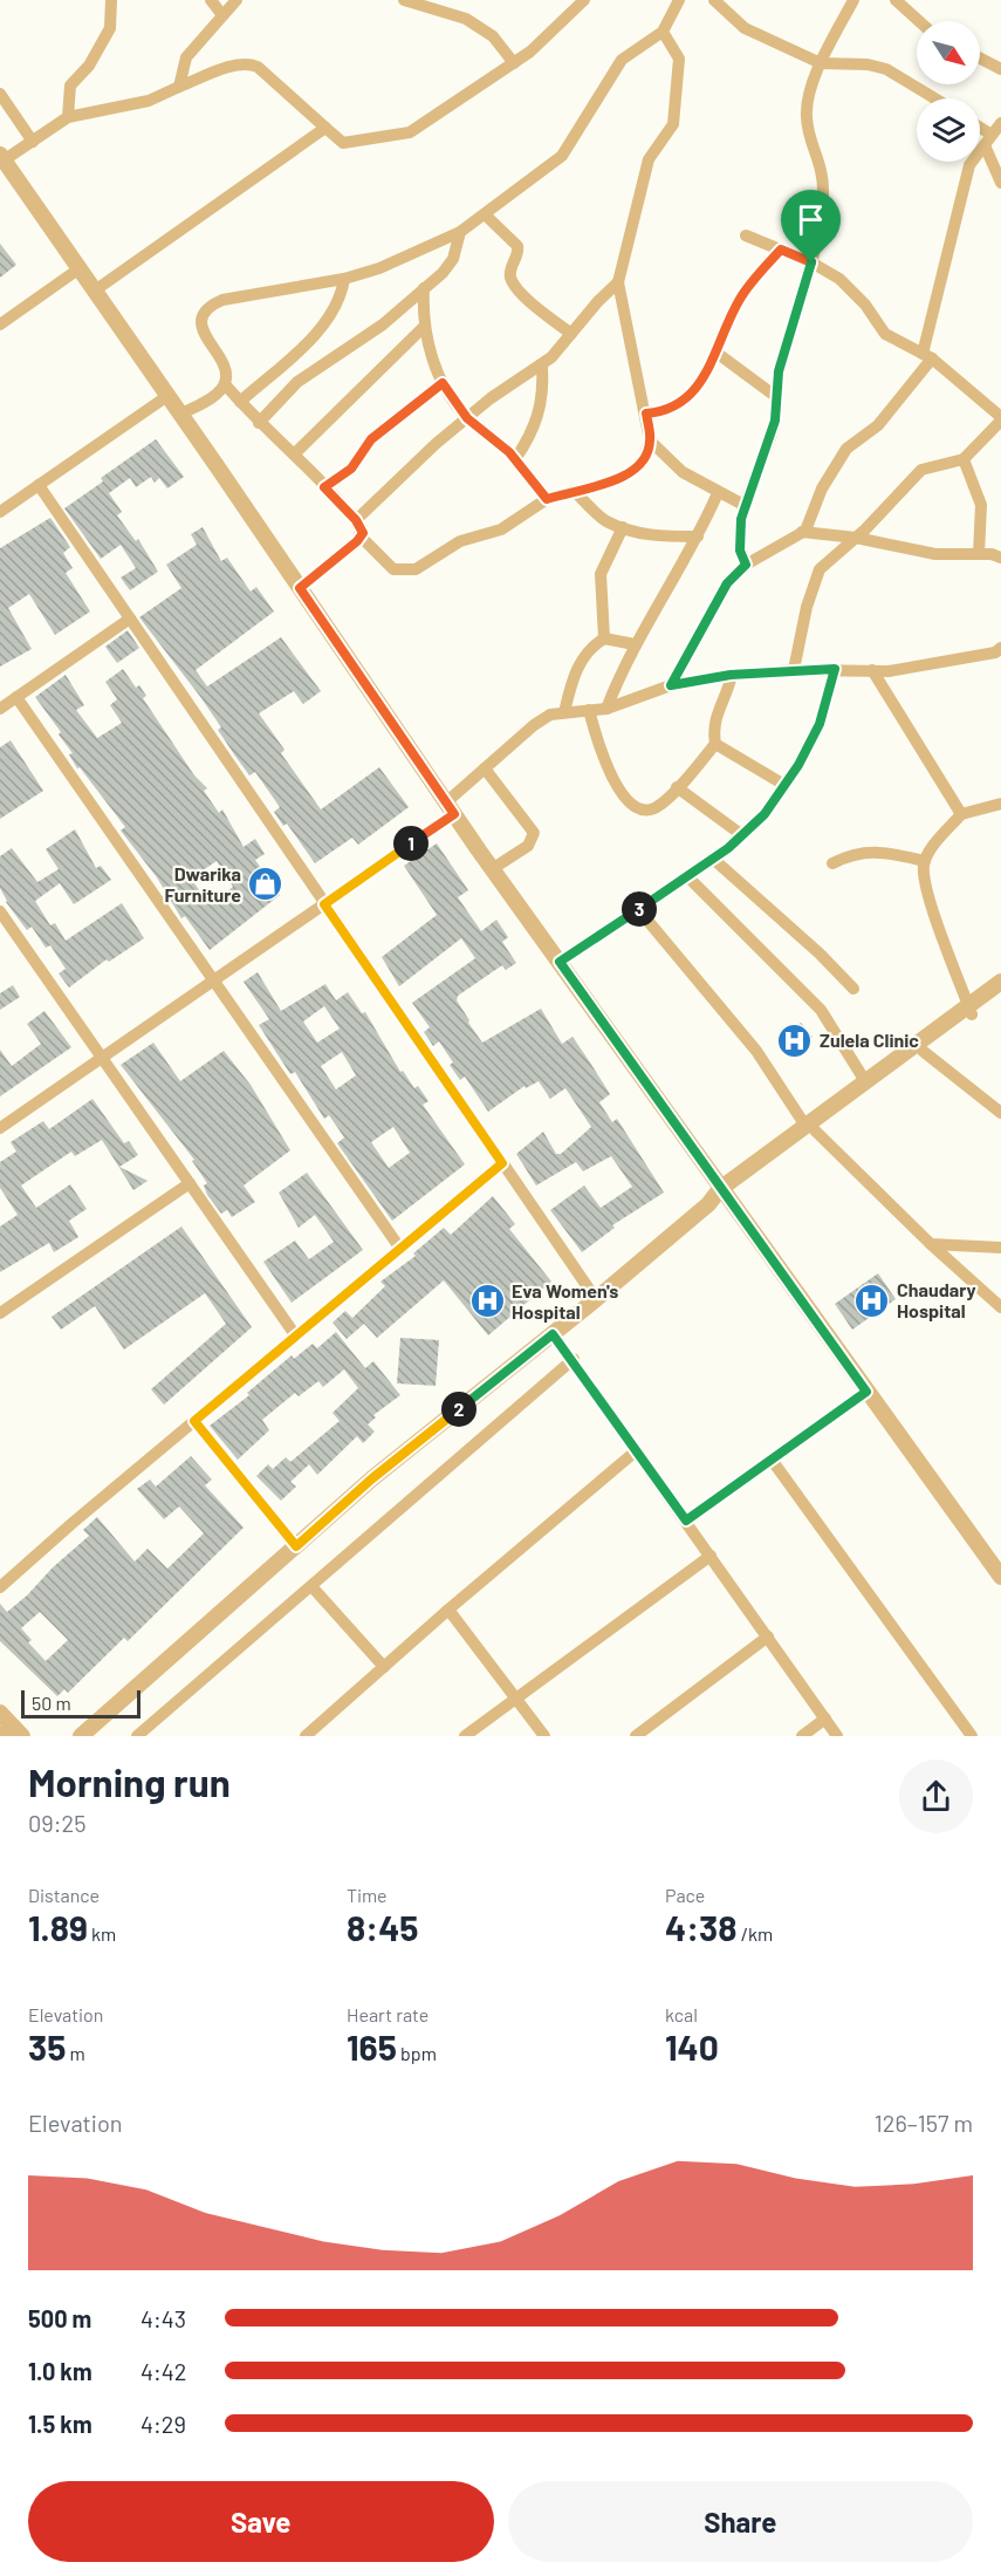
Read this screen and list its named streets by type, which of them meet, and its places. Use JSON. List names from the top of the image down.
{
  "places": {
    "shop": ["Dwarika Furniture"],
    "hospital": ["Zulela Clinic", "Chaudary Hospital", "Eva Women's Hospital"]
  },
  "scale_bar": "50 m",
  "north": "bottom right",
  "page": {
    "pins": ["1", "3", "2"],
    "scale": "50 m",
    "heading": ["Morning run", "09:25"],
    "stats": [
      ["Distance", "1.89 km"],
      ["Time", "8:45"],
      ["Pace", "4:38 /km"],
      ["Elevation", "35 m"],
      ["Heart rate", "165 bpm"],
      ["kcal", "140"]
    ],
    "chart": ["Elevation", "126–157 m"],
    "list": [
      {
        "name": "500 m",
        "note": "4:43"
      },
      {
        "name": "1.0 km",
        "note": "4:42"
      },
      {
        "name": "1.5 km",
        "note": "4:29"
      }
    ],
    "buttons": ["Save", "Share"]
  }
}
